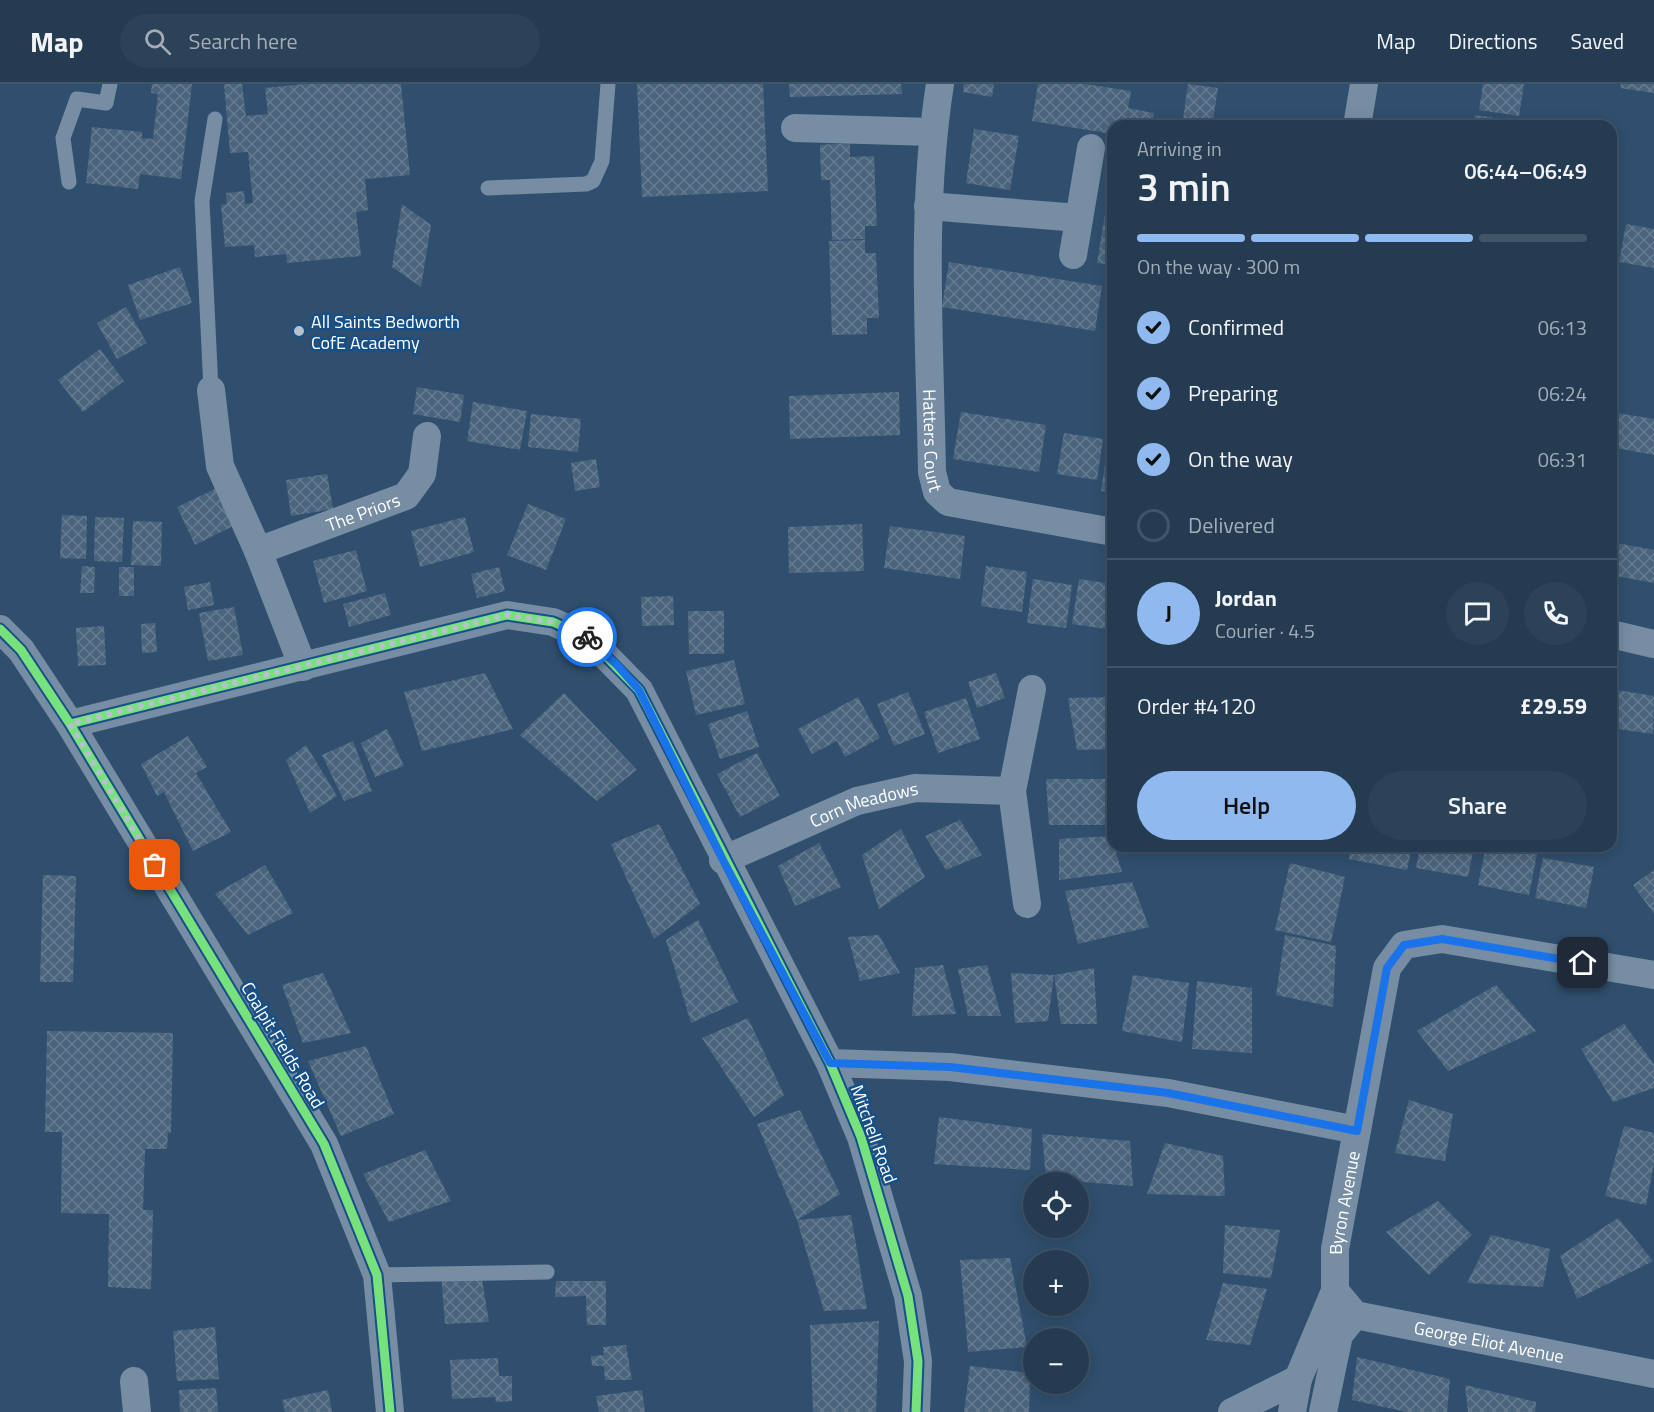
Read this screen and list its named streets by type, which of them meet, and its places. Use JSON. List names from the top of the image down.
{
  "streets": {
    "street": [
      "Hatters Court",
      "The Priors",
      "Corn Meadows",
      "Coalpit Fields Road",
      "Mitchell Road",
      "Byron Avenue",
      "George Eliot Avenue"
    ]
  },
  "crossings": [
    ["Corn Meadows", "Mitchell Road"],
    ["Coalpit Fields Road", "Mitchell Road"]
  ],
  "places": ["All Saints Bedworth CofE Academy"],
  "page": {
    "header": "Map",
    "search": "Search here",
    "nav": ["Map", "Directions", "Saved"],
    "heading": ["3 min", "Arriving in", "06:44–06:49"],
    "panel": [
      "Jordan",
      "Courier · 4.5",
      "Order #4120",
      "£29.59"
    ],
    "bar": "On the way · 300 m",
    "list": [
      ["Confirmed", "06:13"],
      ["Preparing", "06:24"],
      ["On the way", "06:31"],
      "Delivered"
    ],
    "round": "J",
    "buttons": ["Help", "Share"],
    "map_buttons": ["+", "−"]
  }
}
